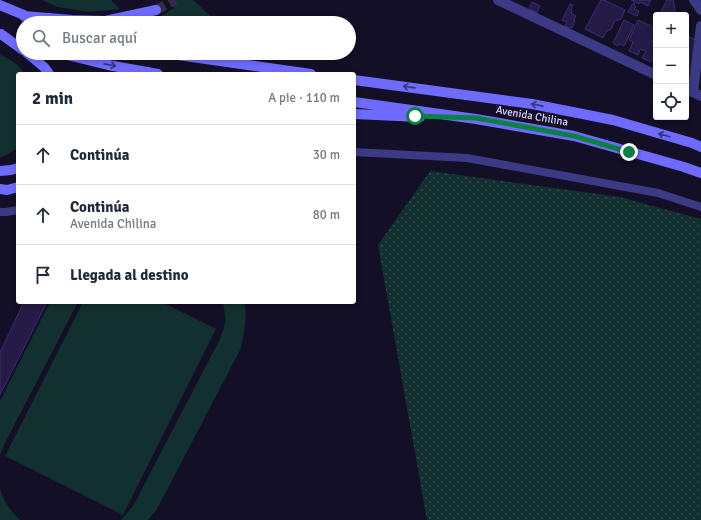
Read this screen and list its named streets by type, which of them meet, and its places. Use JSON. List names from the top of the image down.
{
  "streets": {
    "main road": ["Avenida Chilina"]
  },
  "page": {
    "map_buttons": ["+", "−"],
    "search": "Buscar aquí",
    "heading": ["2 min", "A pie · 110 m"],
    "list": [
      ["Continúa", "30 m"],
      ["Continúa", "Avenida Chilina", "80 m"],
      "Llegada al destino"
    ]
  }
}
